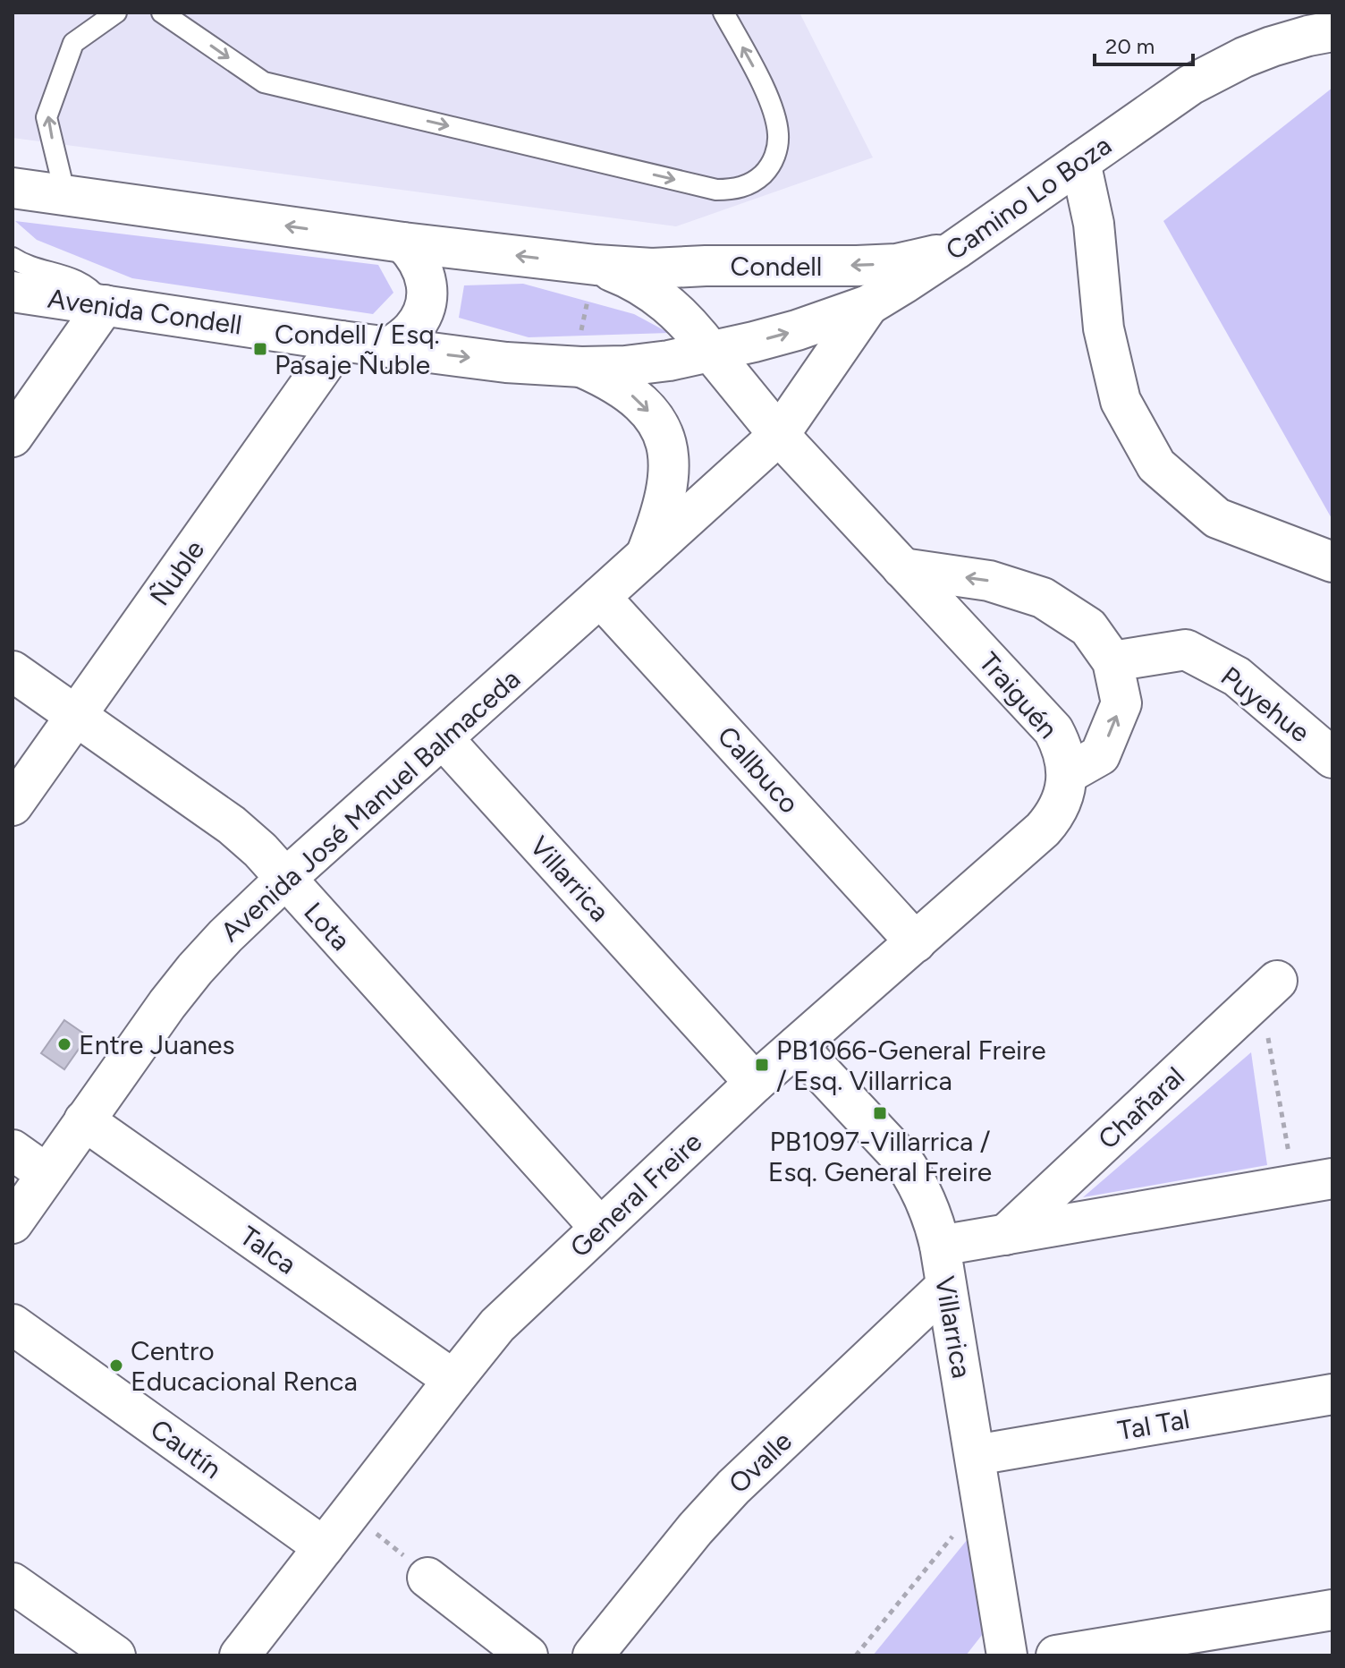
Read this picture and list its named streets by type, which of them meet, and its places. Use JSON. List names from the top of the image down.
{
  "streets": {
    "street": [
      "Camino Lo Boza",
      "Condell",
      "Avenida Condell",
      "Ñuble",
      "Traiguén",
      "Puyehue",
      "Callbuco",
      "Avenida José Manuel Balmaceda",
      "Villarrica",
      "Lota",
      "Chañaral",
      "General Freire",
      "Talca",
      "Tal Tal",
      "Cautín",
      "Ovalle"
    ]
  },
  "crossings": [
    ["Camino Lo Boza", "Condell"],
    ["Camino Lo Boza", "Avenida Condell"],
    ["Camino Lo Boza", "Traiguén"],
    ["Camino Lo Boza", "Avenida José Manuel Balmaceda"],
    ["Condell", "Traiguén"],
    ["Avenida Condell", "Ñuble"],
    ["Avenida Condell", "Traiguén"],
    ["Ñuble", "Lota"],
    ["Traiguén", "Puyehue"],
    ["Traiguén", "Avenida José Manuel Balmaceda"],
    ["Traiguén", "General Freire"],
    ["Callbuco", "Avenida José Manuel Balmaceda"],
    ["Callbuco", "General Freire"],
    ["Avenida José Manuel Balmaceda", "Villarrica"],
    ["Avenida José Manuel Balmaceda", "Lota"],
    ["Avenida José Manuel Balmaceda", "Talca"],
    ["Villarrica", "General Freire"],
    ["Villarrica", "Tal Tal"],
    ["Villarrica", "Ovalle"],
    ["Lota", "General Freire"],
    ["General Freire", "Talca"],
    ["General Freire", "Cautín"]
  ],
  "one_way": ["Condell"],
  "places": {
    "transit": ["Condell / Esq. Pasaje Ñuble", "PB1066-General Freire / Esq. Villarrica", "PB1097-Villarrica / Esq. General Freire"],
    "other": ["Entre Juanes", "Centro Educacional Renca"]
  },
  "scale_bar": "20 m"
}
